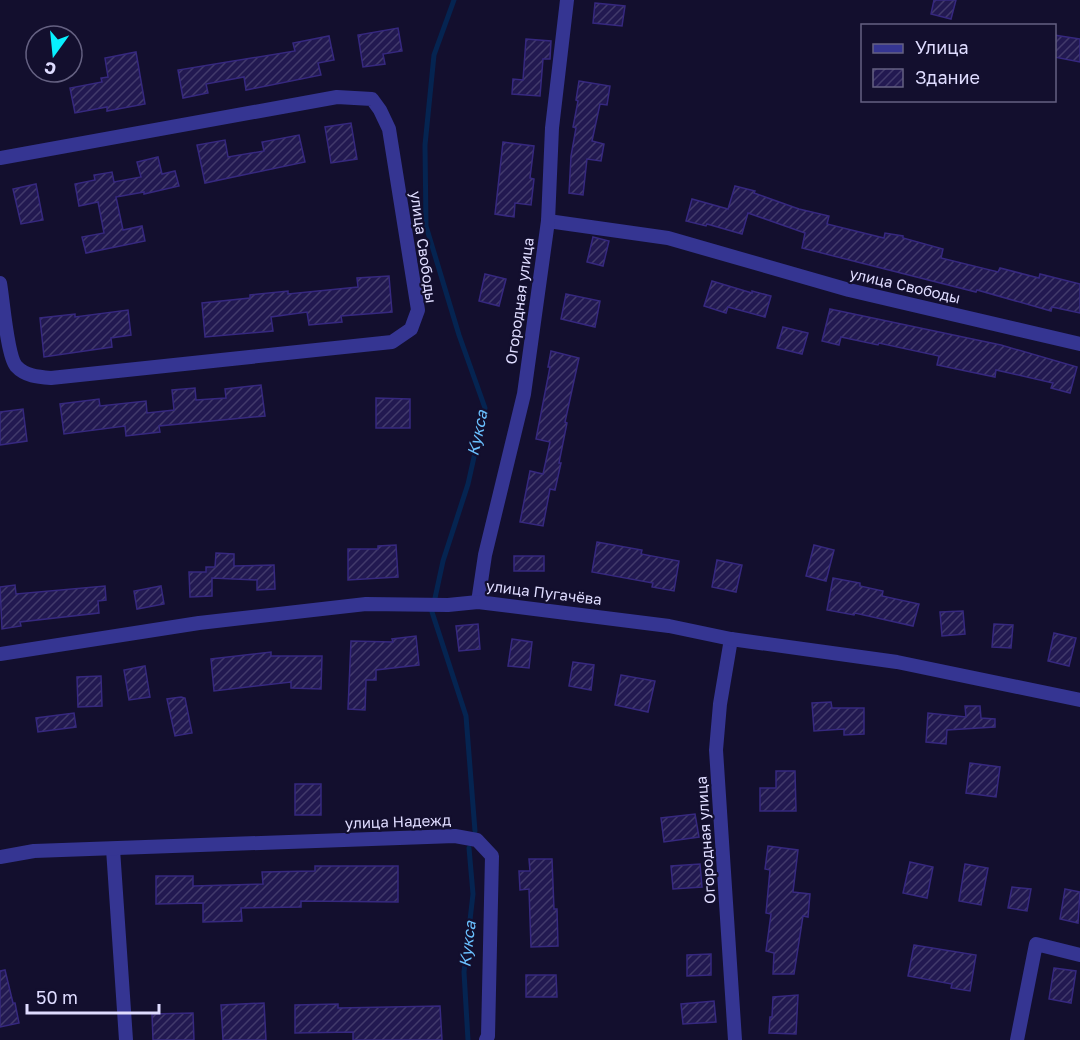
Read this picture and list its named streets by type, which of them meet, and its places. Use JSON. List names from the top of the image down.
{
  "streets": {
    "street": [
      "улица Свободы",
      "Огородная улица",
      "улица Пугачёва",
      "улица Надежд"
    ]
  },
  "crossings": [
    ["улица Свободы", "Огородная улица"],
    ["Огородная улица", "улица Пугачёва"]
  ],
  "water": ["Кукса"],
  "legend": ["Улица", "Здание"],
  "scale_bar": "50 m",
  "north": "bottom"
}
